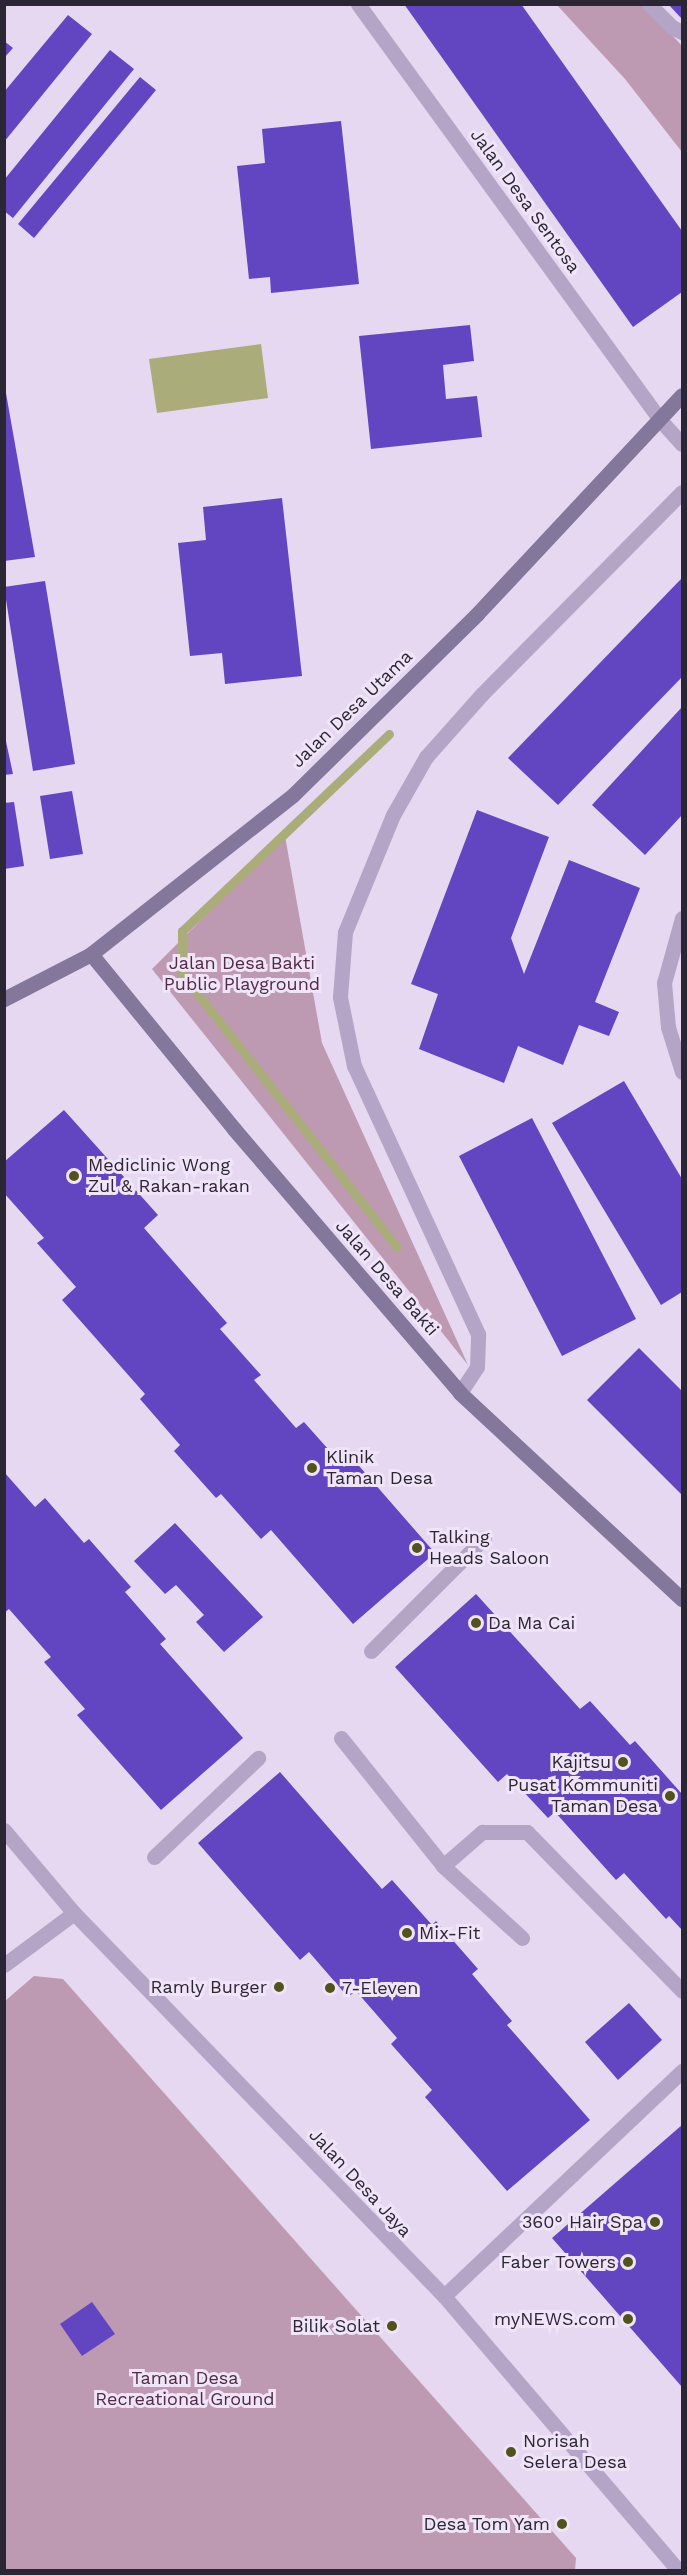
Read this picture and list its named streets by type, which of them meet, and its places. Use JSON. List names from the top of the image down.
{
  "streets": {
    "street": [
      "Jalan Desa Sentosa",
      "Jalan Desa Utama",
      "Jalan Desa Bakti",
      "Jalan Desa Jaya"
    ]
  },
  "crossings": [
    ["Jalan Desa Sentosa", "Jalan Desa Utama"],
    ["Jalan Desa Utama", "Jalan Desa Bakti"]
  ],
  "parks": ["Jalan Desa Bakti Public Playground", "Taman Desa Recreational Ground"],
  "places": [
    "Mediclinic Wong Zul & Rakan-rakan",
    "Klinik Taman Desa",
    "Talking Heads Saloon",
    "Da Ma Cai",
    "Kajitsu",
    "Pusat Kommuniti Taman Desa",
    "Mix-Fit",
    "Ramly Burger",
    "7-Eleven",
    "360° Hair Spa",
    "Faber Towers",
    "myNEWS.com",
    "Bilik Solat",
    "Norisah Selera Desa",
    "Desa Tom Yam"
  ]
}
